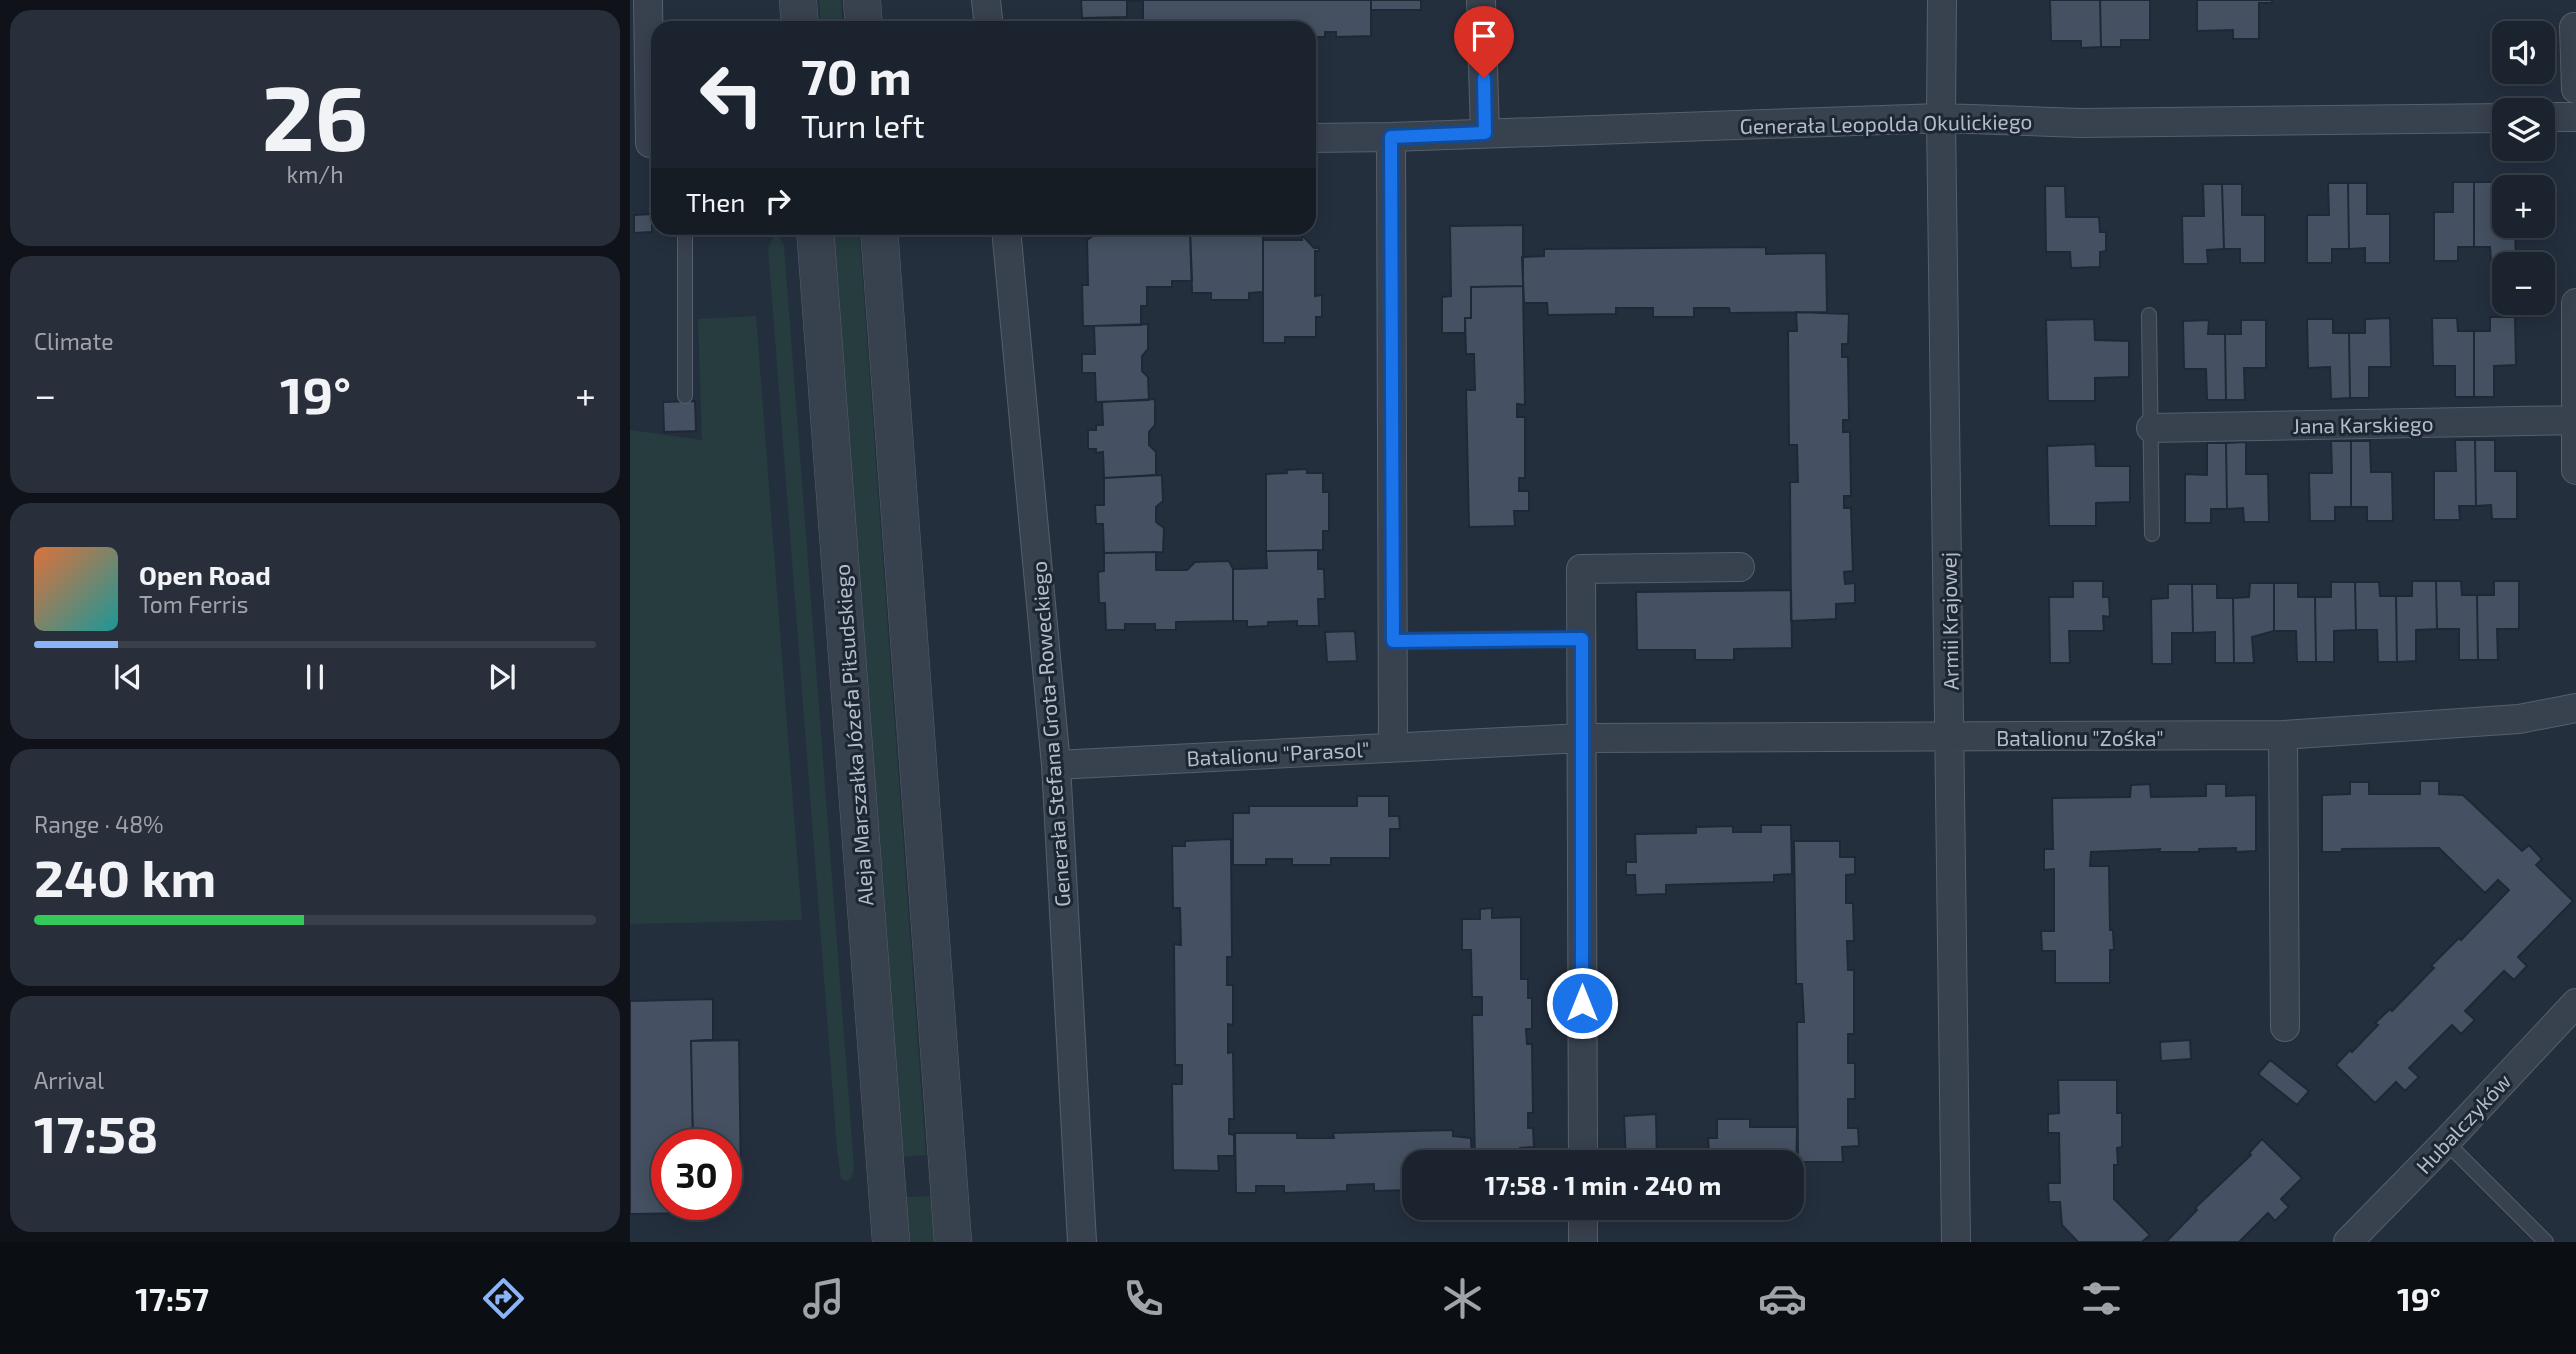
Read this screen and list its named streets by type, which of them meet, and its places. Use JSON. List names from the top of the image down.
{
  "streets": {
    "street": [
      "Generała Leopolda Okulickiego",
      "Jana Karskiego",
      "Armii Krajowej",
      "Generała Stefana Grota-Roweckiego",
      "Aleja Marszałka Józefa Piłsudskiego",
      "Batalionu \"Zośka\"",
      "Batalionu \"Parasol\"",
      "Hubalczyków"
    ]
  },
  "crossings": [
    ["Generała Leopolda Okulickiego", "Armii Krajowej"],
    ["Generała Leopolda Okulickiego", "Batalionu \"Parasol\""],
    ["Armii Krajowej", "Batalionu \"Zośka\""],
    ["Generała Stefana Grota-Roweckiego", "Batalionu \"Parasol\""],
    ["Batalionu \"Zośka\"", "Batalionu \"Parasol\""]
  ],
  "page": {
    "tile": [
      ["26", "km/h"],
      "Climate",
      ["Range · 48%", "240 km"],
      ["Arrival", "17:58"]
    ],
    "map_buttons": ["+", "−"],
    "turn": ["70 m", "Turn left"],
    "then": "Then",
    "heat": ["−", "19°", "+"],
    "song": ["Open Road", "Tom Ferris"],
    "limit": "30",
    "trip": "17:58 · 1 min · 240 m",
    "tabs": ["17:57", "19°"]
  }
}
